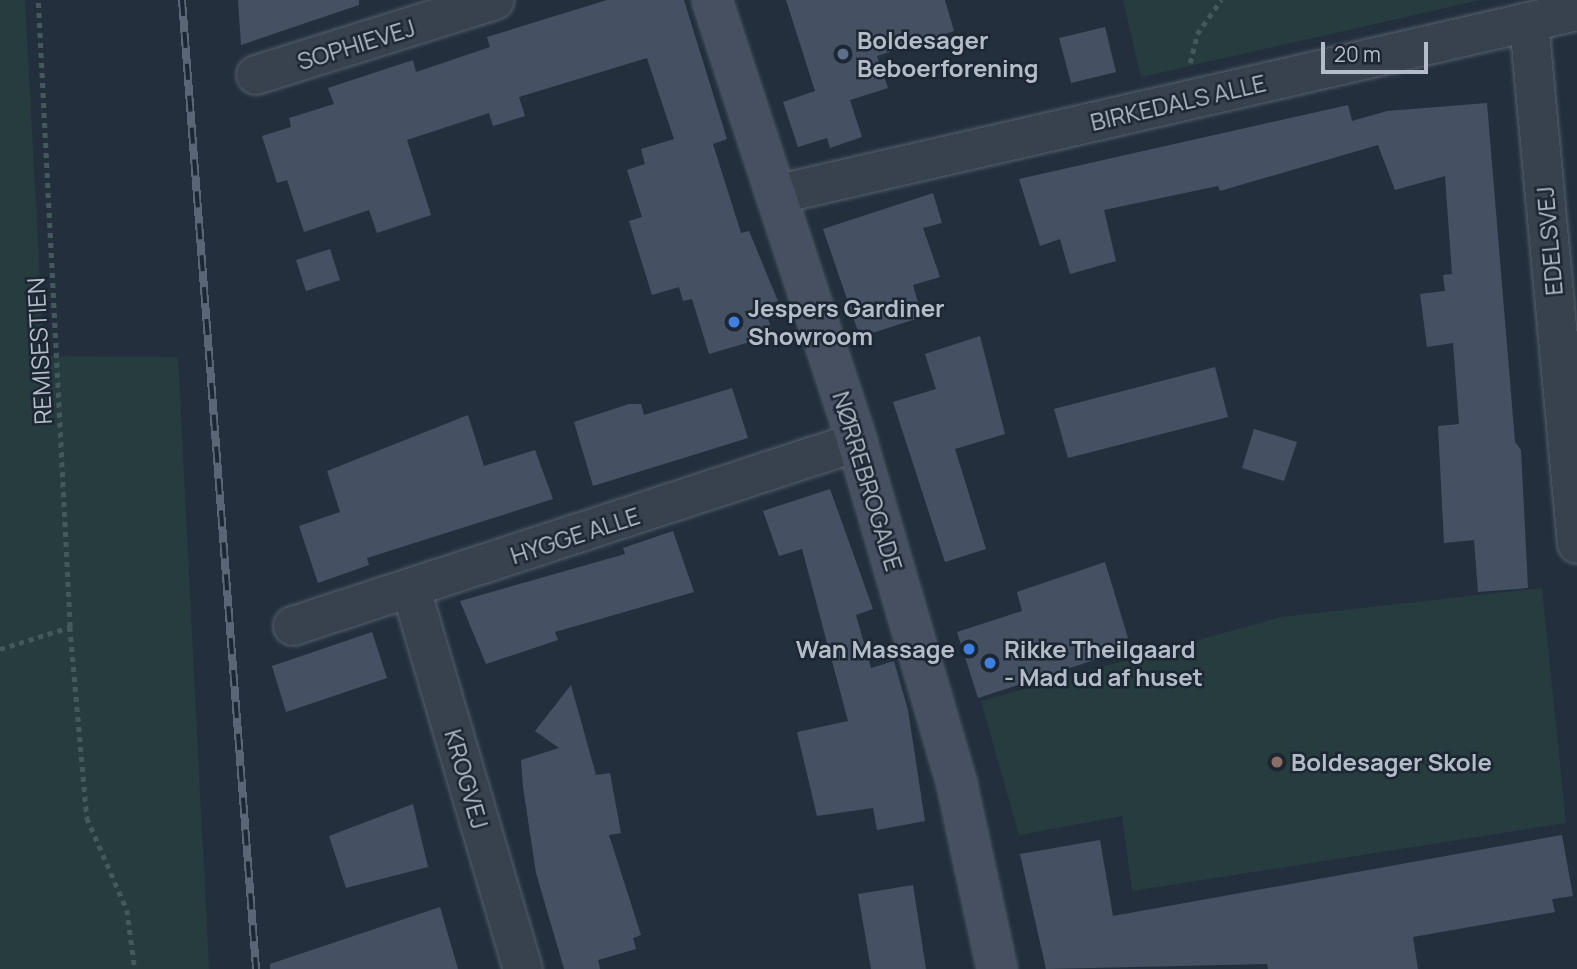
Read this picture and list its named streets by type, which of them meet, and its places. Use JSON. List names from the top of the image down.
{
  "streets": {
    "street": [
      "SOPHIEVEJ",
      "BIRKEDALS ALLE",
      "EDELSVEJ",
      "NØRREBROGADE",
      "HYGGE ALLE",
      "KROGVEJ"
    ],
    "path": ["REMISESTIEN"]
  },
  "crossings": [
    ["BIRKEDALS ALLE", "EDELSVEJ"],
    ["BIRKEDALS ALLE", "NØRREBROGADE"],
    ["NØRREBROGADE", "HYGGE ALLE"],
    ["HYGGE ALLE", "KROGVEJ"]
  ],
  "places": [
    "Boldesager Beboerforening",
    "Jespers Gardiner Showroom",
    "Wan Massage",
    "Rikke Theilgaard - Mad ud af huset",
    "Boldesager Skole"
  ],
  "scale_bar": "20 m"
}
